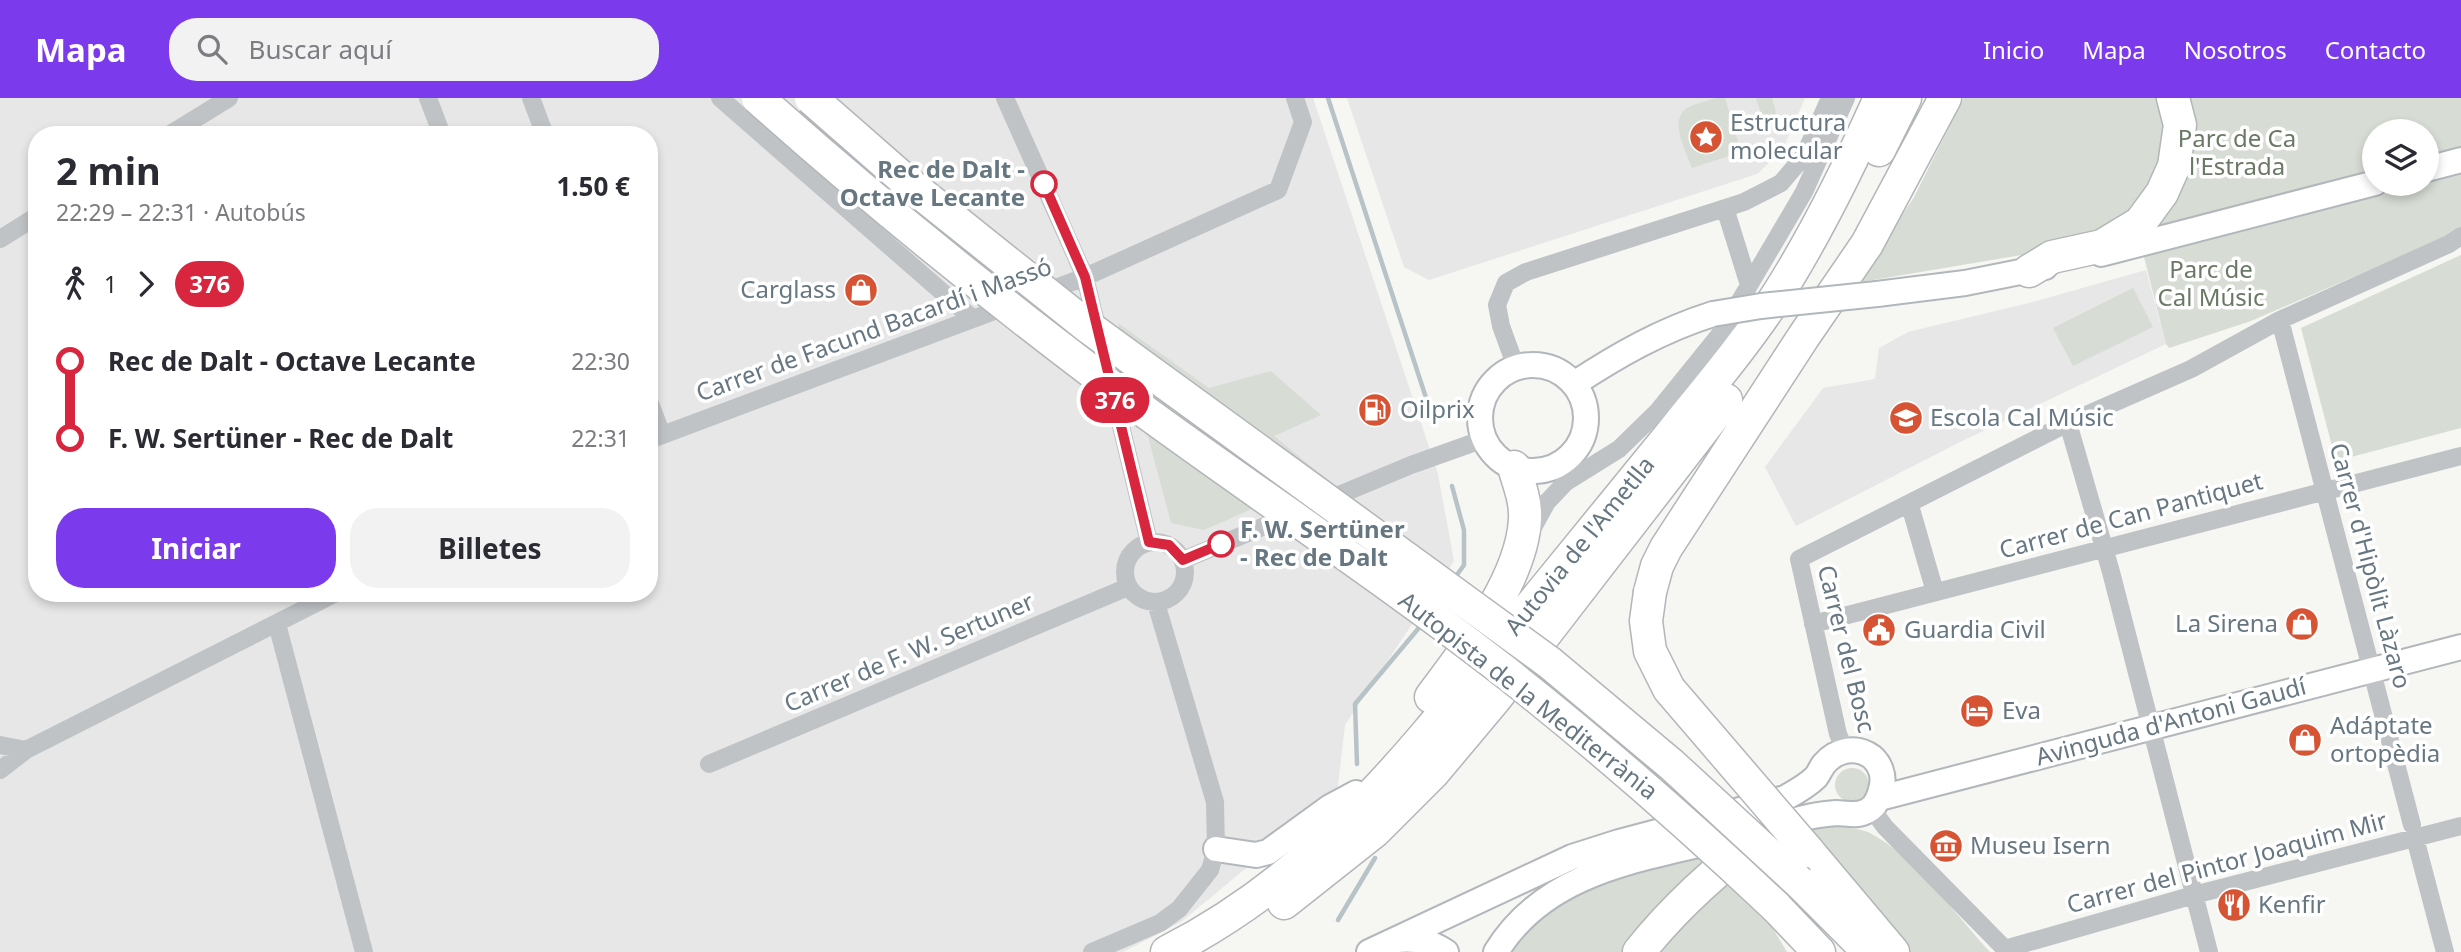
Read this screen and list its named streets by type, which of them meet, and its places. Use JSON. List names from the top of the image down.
{
  "streets": {
    "highway": ["Autovia de l'Ametlla", "Autopista de la Mediterrània"],
    "street": [
      "Carrer de Facund Bacardí i Massó",
      "Carrer de Can Pantiquet",
      "Carrer d'Hipòlit Làzaro",
      "Carrer del Bosc",
      "Carrer de F. W. Sertuner",
      "Avinguda d'Antoni Gaudí",
      "Carrer del Pintor Joaquim Mir"
    ]
  },
  "crossings": [
    ["Carrer de Can Pantiquet", "Carrer d'Hipòlit Làzaro"],
    ["Carrer de Can Pantiquet", "Carrer del Bosc"],
    ["Carrer d'Hipòlit Làzaro", "Avinguda d'Antoni Gaudí"],
    ["Carrer d'Hipòlit Làzaro", "Carrer del Pintor Joaquim Mir"],
    ["Carrer del Bosc", "Avinguda d'Antoni Gaudí"]
  ],
  "parks": ["Parc de Ca l'Estrada", "Parc de Cal Músic"],
  "places": {
    "place": ["Estructura molecular"],
    "other": ["Rec de Dalt - Octave Lecante", "F. W. Sertüner - Rec de Dalt"],
    "shop": ["Carglass", "La Sirena", "Adáptate ortopèdia"],
    "fuel station": ["Oilprix"],
    "school or university": ["Escola Cal Músic"],
    "public building": ["Guardia Civil"],
    "hotel": ["Eva"],
    "museum": ["Museu Isern"],
    "restaurant": ["Kenfir"]
  },
  "lines": ["bus line 376"],
  "page": {
    "header": "Mapa",
    "search": "Buscar aquí",
    "nav": [
      "Inicio",
      "Mapa",
      "Nosotros",
      "Contacto"
    ],
    "on_map": "376",
    "heading": ["2 min", "22:29 – 22:31 · Autobús", "1.50 €"],
    "legs": ["1", "376"],
    "list": [
      {
        "name": "Rec de Dalt - Octave Lecante",
        "value": "22:30"
      },
      {
        "name": "F. W. Sertüner - Rec de Dalt",
        "value": "22:31"
      }
    ],
    "buttons": ["Iniciar", "Billetes"]
  }
}
